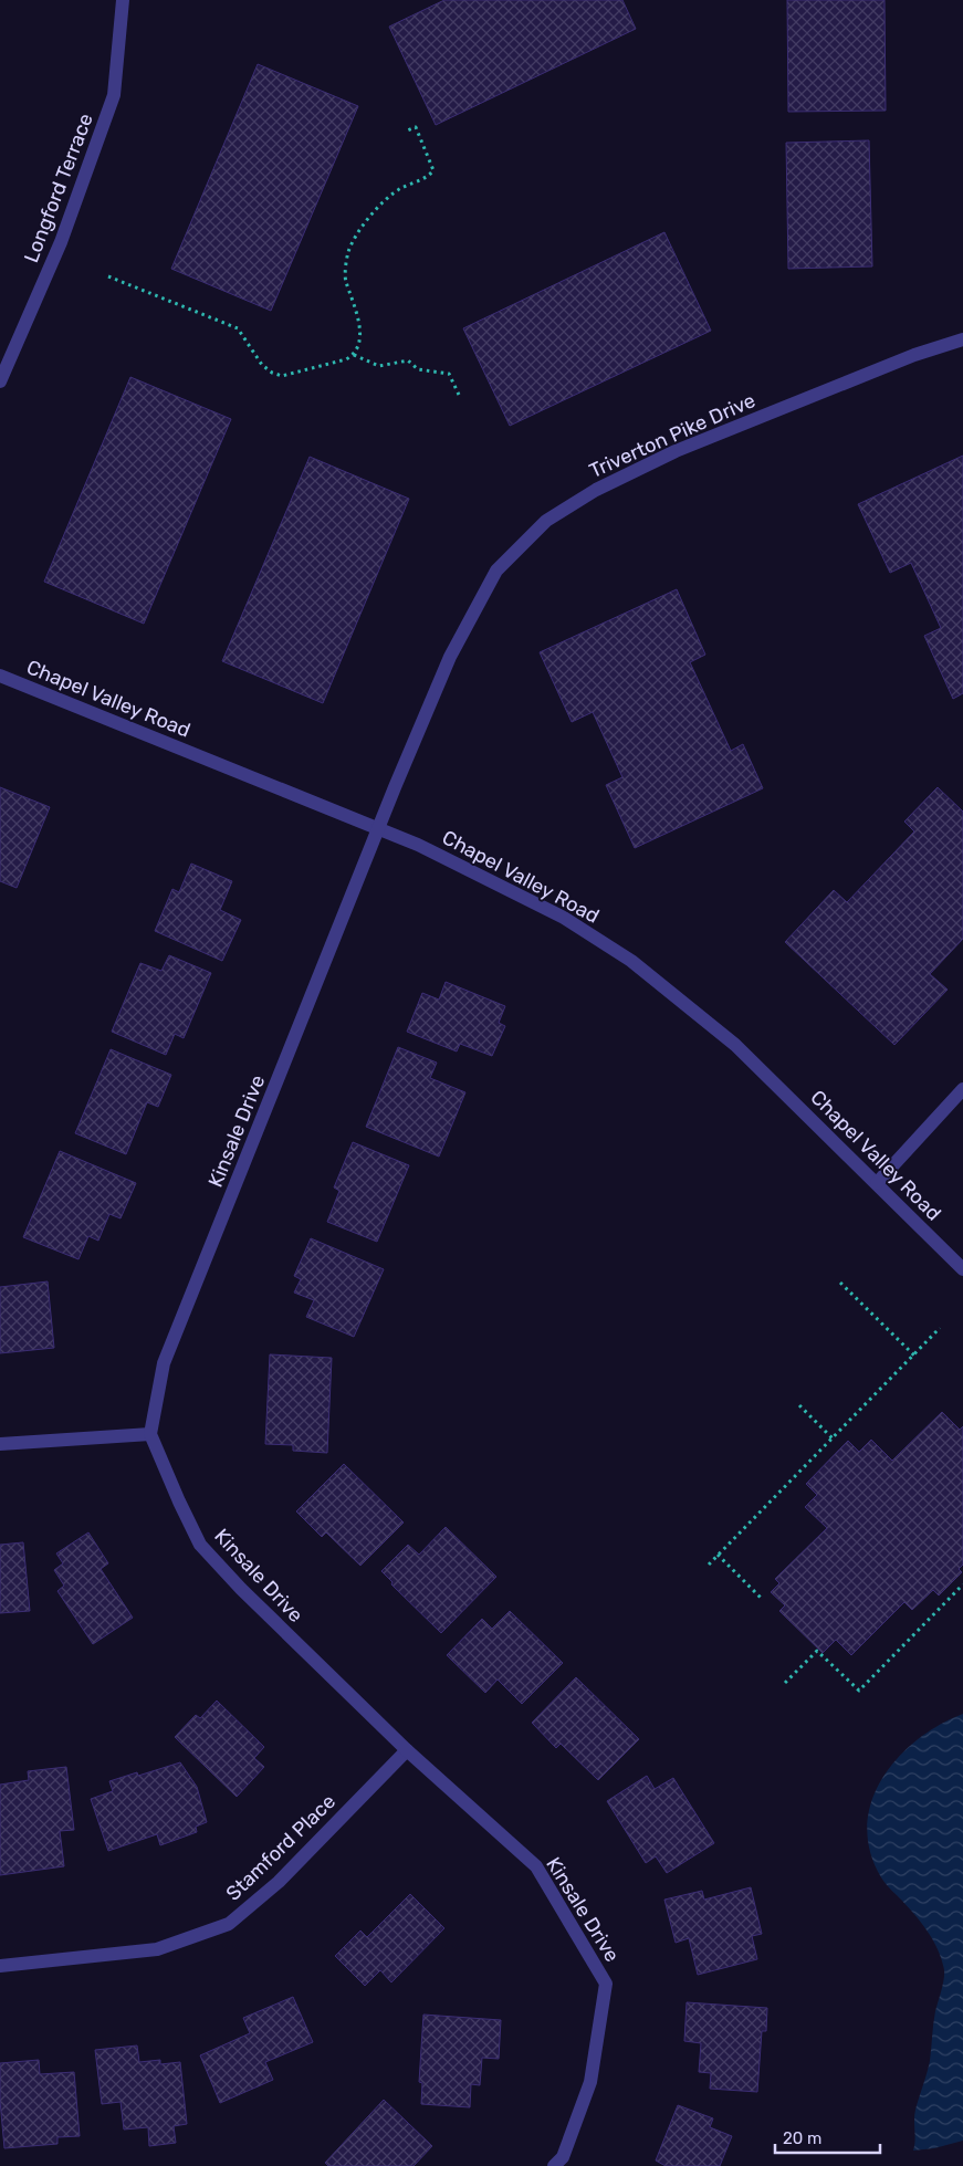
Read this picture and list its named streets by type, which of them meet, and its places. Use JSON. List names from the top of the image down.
{
  "streets": {
    "street": [
      "Longford Terrace",
      "Triverton Pike Drive",
      "Chapel Valley Road",
      "Kinsale Drive",
      "Stamford Place"
    ]
  },
  "crossings": [
    ["Triverton Pike Drive", "Chapel Valley Road"],
    ["Triverton Pike Drive", "Kinsale Drive"],
    ["Chapel Valley Road", "Kinsale Drive"],
    ["Kinsale Drive", "Stamford Place"]
  ],
  "scale_bar": "20 m"
}
